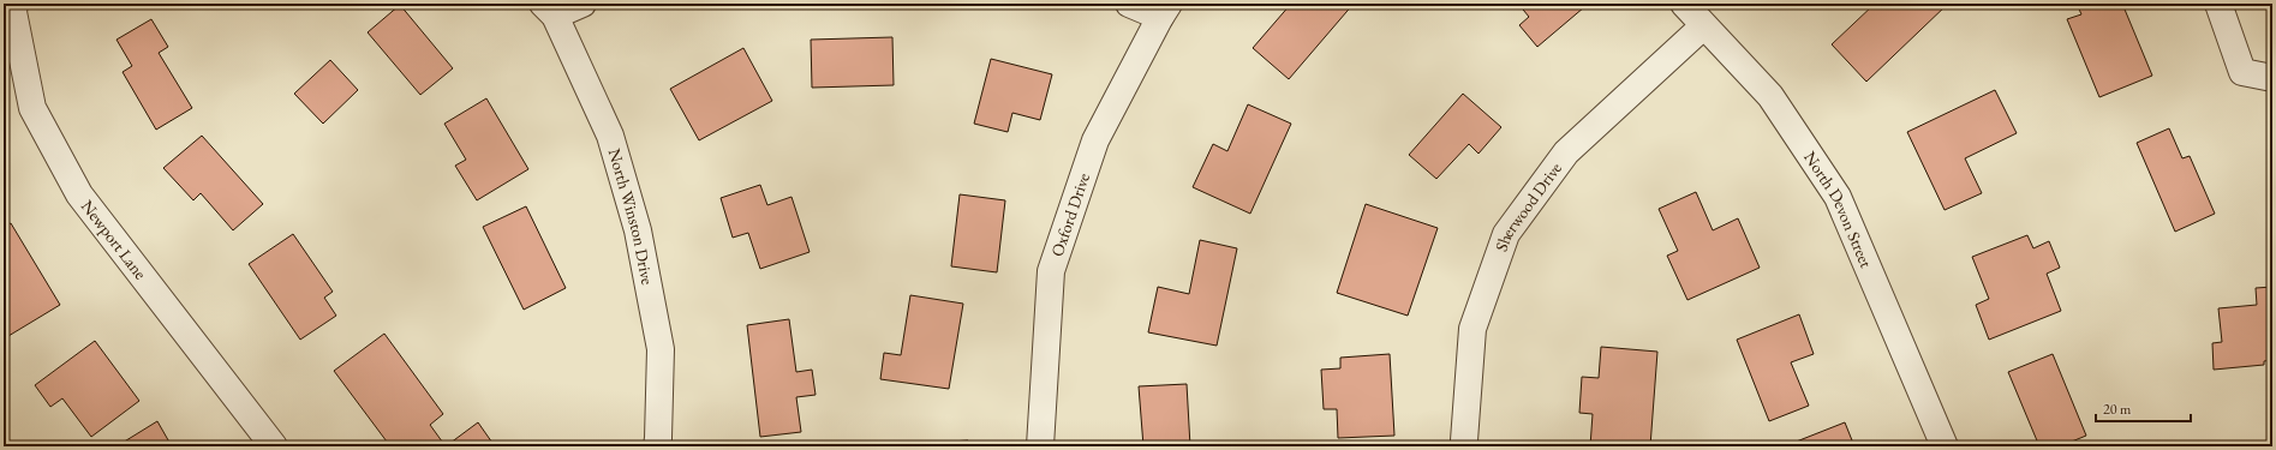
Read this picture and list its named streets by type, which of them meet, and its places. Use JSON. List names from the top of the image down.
{
  "streets": {
    "street": [
      "Sherwood Drive",
      "North Devon Street",
      "Oxford Drive",
      "North Winston Drive",
      "Newport Lane"
    ]
  },
  "crossings": [
    ["Sherwood Drive", "North Devon Street"]
  ],
  "scale_bar": "20 m"
}
